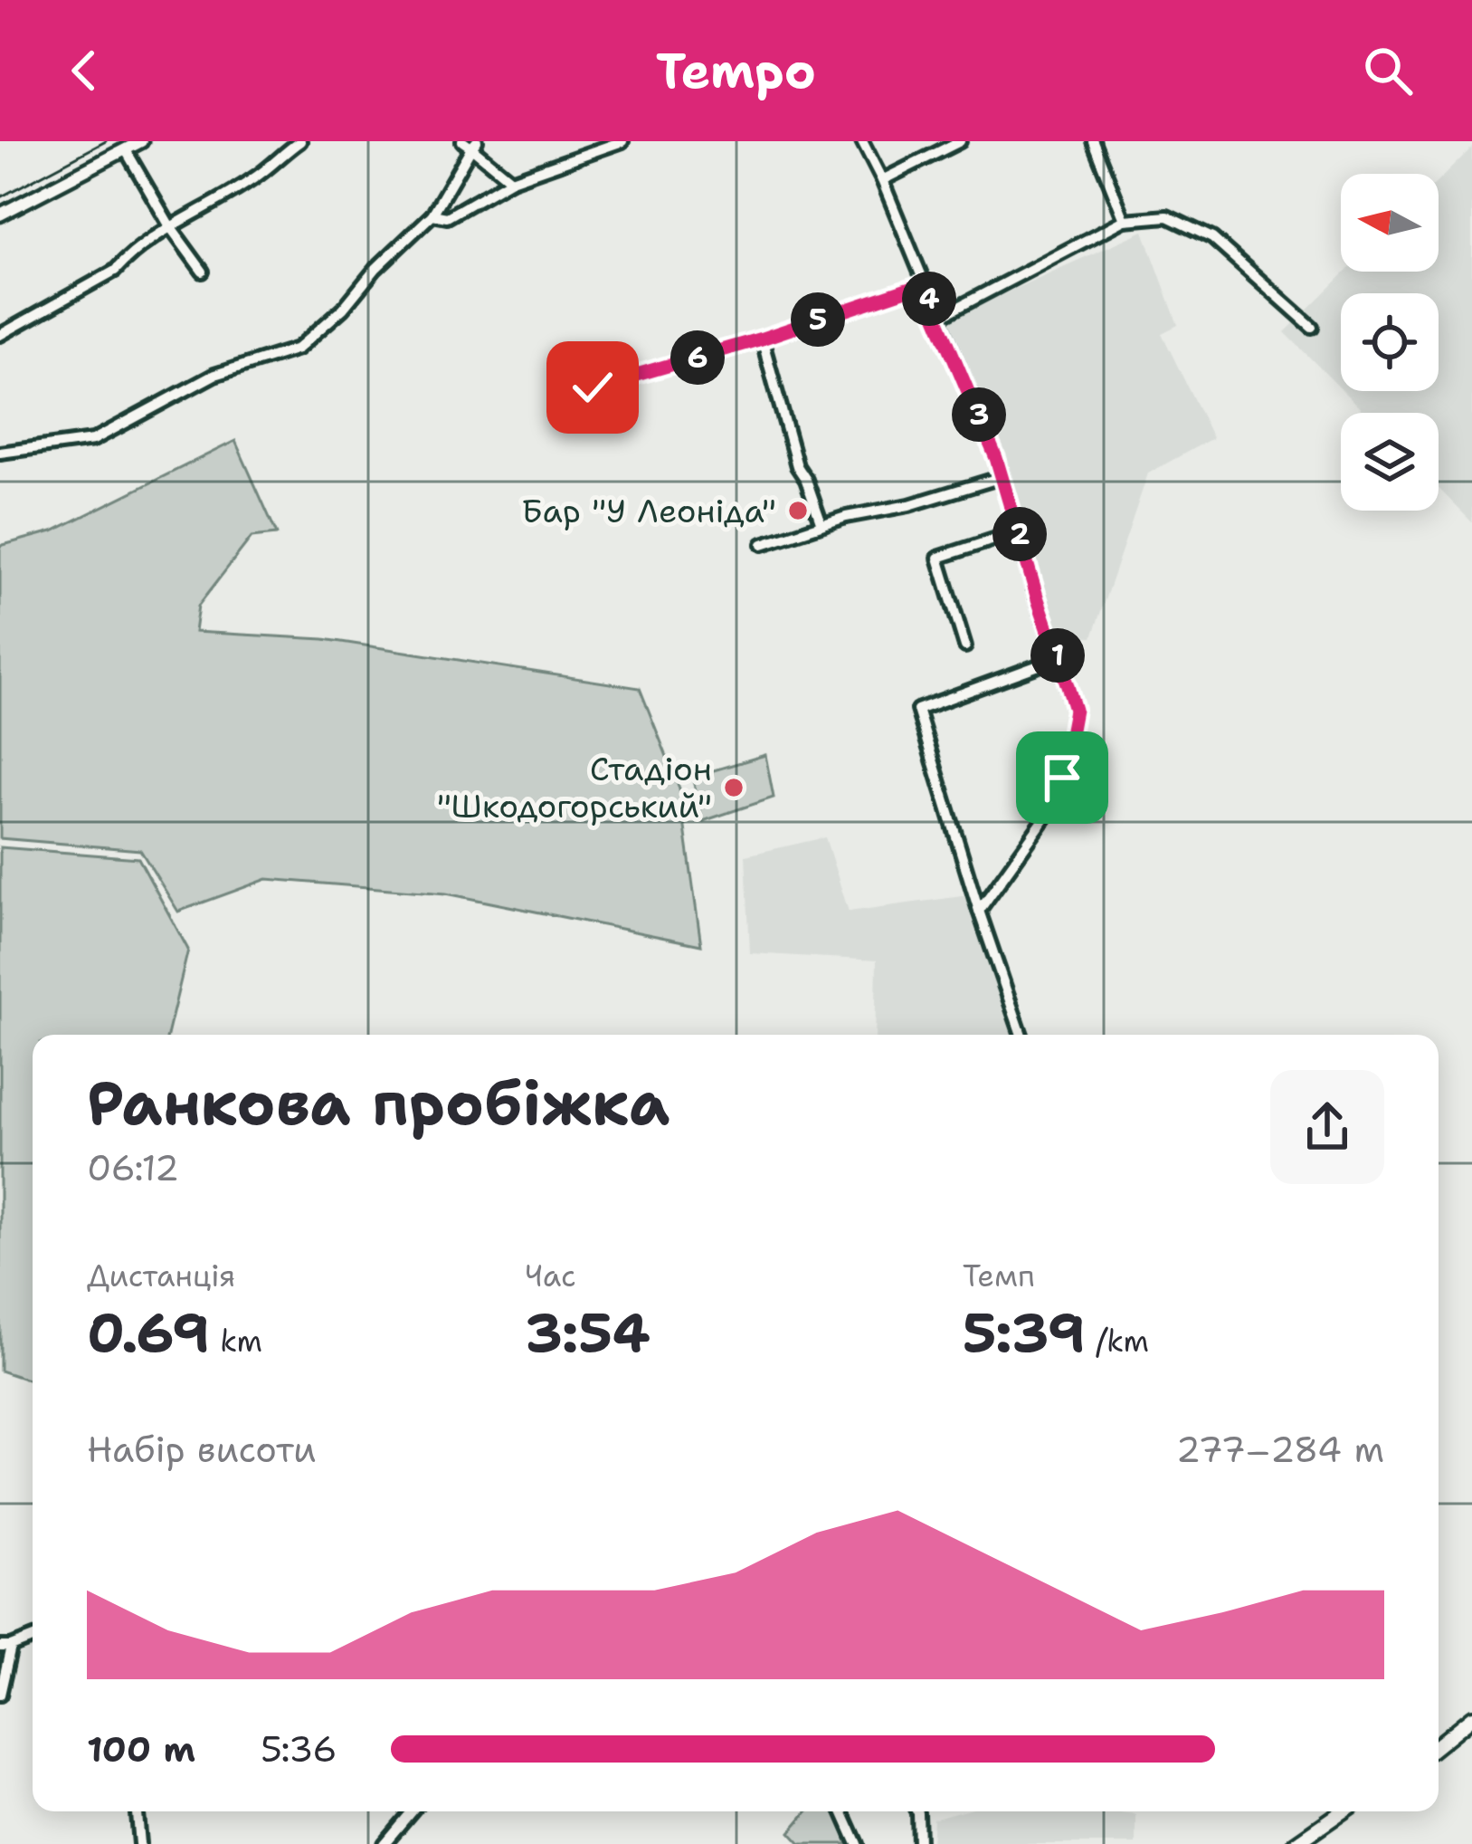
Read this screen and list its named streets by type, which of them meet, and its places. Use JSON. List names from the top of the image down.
{
  "places": ["Бар \"У Леоніда\"", "Стадіон \"Шкодогорський\""],
  "north": "left",
  "page": {
    "header": "Tempo",
    "pins": [
      "4",
      "5",
      "6",
      "3",
      "2",
      "1"
    ],
    "heading": ["Ранкова пробіжка", "06:12"],
    "stats": [
      ["Дистанція", "0.69 km"],
      ["Час", "3:54"],
      ["Темп", "5:39 /km"]
    ],
    "chart": ["Набір висоти", "277–284 m"],
    "list": [
      {
        "name": "100 m",
        "note": "5:36"
      }
    ]
  }
}
